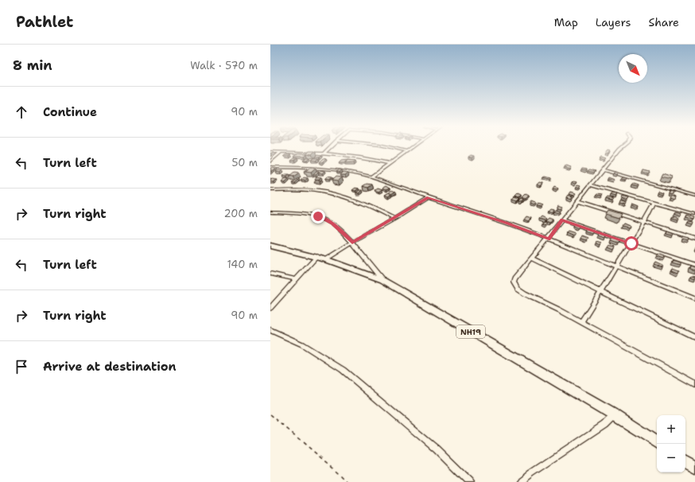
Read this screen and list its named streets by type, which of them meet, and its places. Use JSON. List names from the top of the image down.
{
  "streets": {
    "highway": ["NH19"]
  },
  "north": "bottom right",
  "page": {
    "header": "Pathlet",
    "nav": ["Map", "Layers", "Share"],
    "heading": ["8 min", "Walk · 570 m"],
    "list": [
      ["Continue", "90 m"],
      ["Turn left", "50 m"],
      ["Turn right", "200 m"],
      ["Turn left", "140 m"],
      ["Turn right", "90 m"],
      "Arrive at destination"
    ],
    "map_buttons": ["+", "−"]
  }
}
